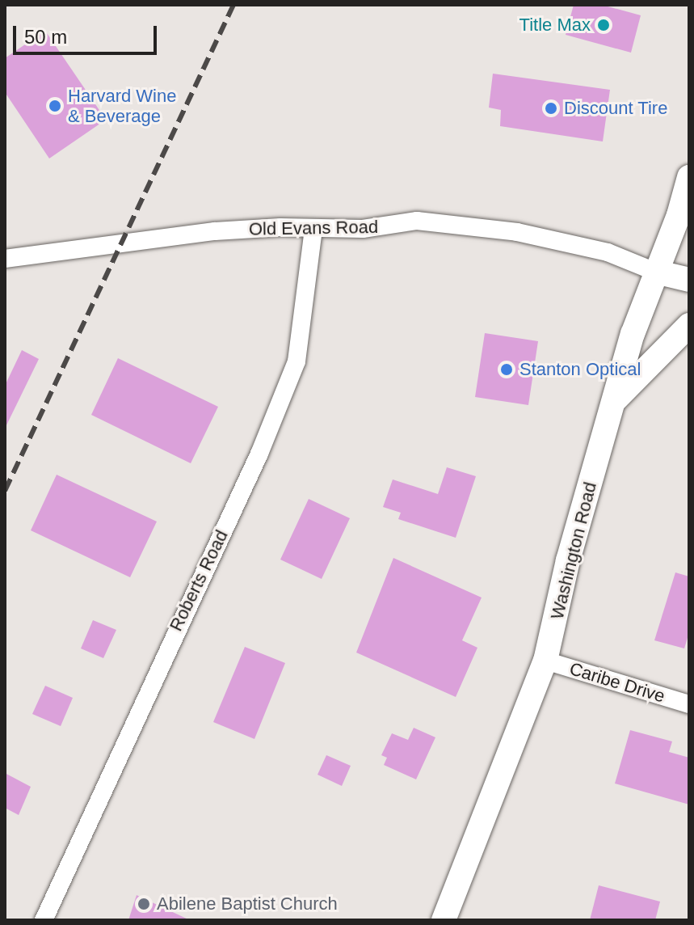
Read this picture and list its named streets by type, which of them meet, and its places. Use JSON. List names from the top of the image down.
{
  "streets": {
    "main road": ["Washington Road"],
    "street": ["Old Evans Road", "Roberts Road", "Caribe Drive"]
  },
  "crossings": [
    ["Old Evans Road", "Washington Road"],
    ["Old Evans Road", "Roberts Road"],
    ["Washington Road", "Caribe Drive"]
  ],
  "places": [
    "Title Max",
    "Harvard Wine & Beverage",
    "Discount Tire",
    "Stanton Optical",
    "Abilene Baptist Church"
  ],
  "scale_bar": "50 m"
}
